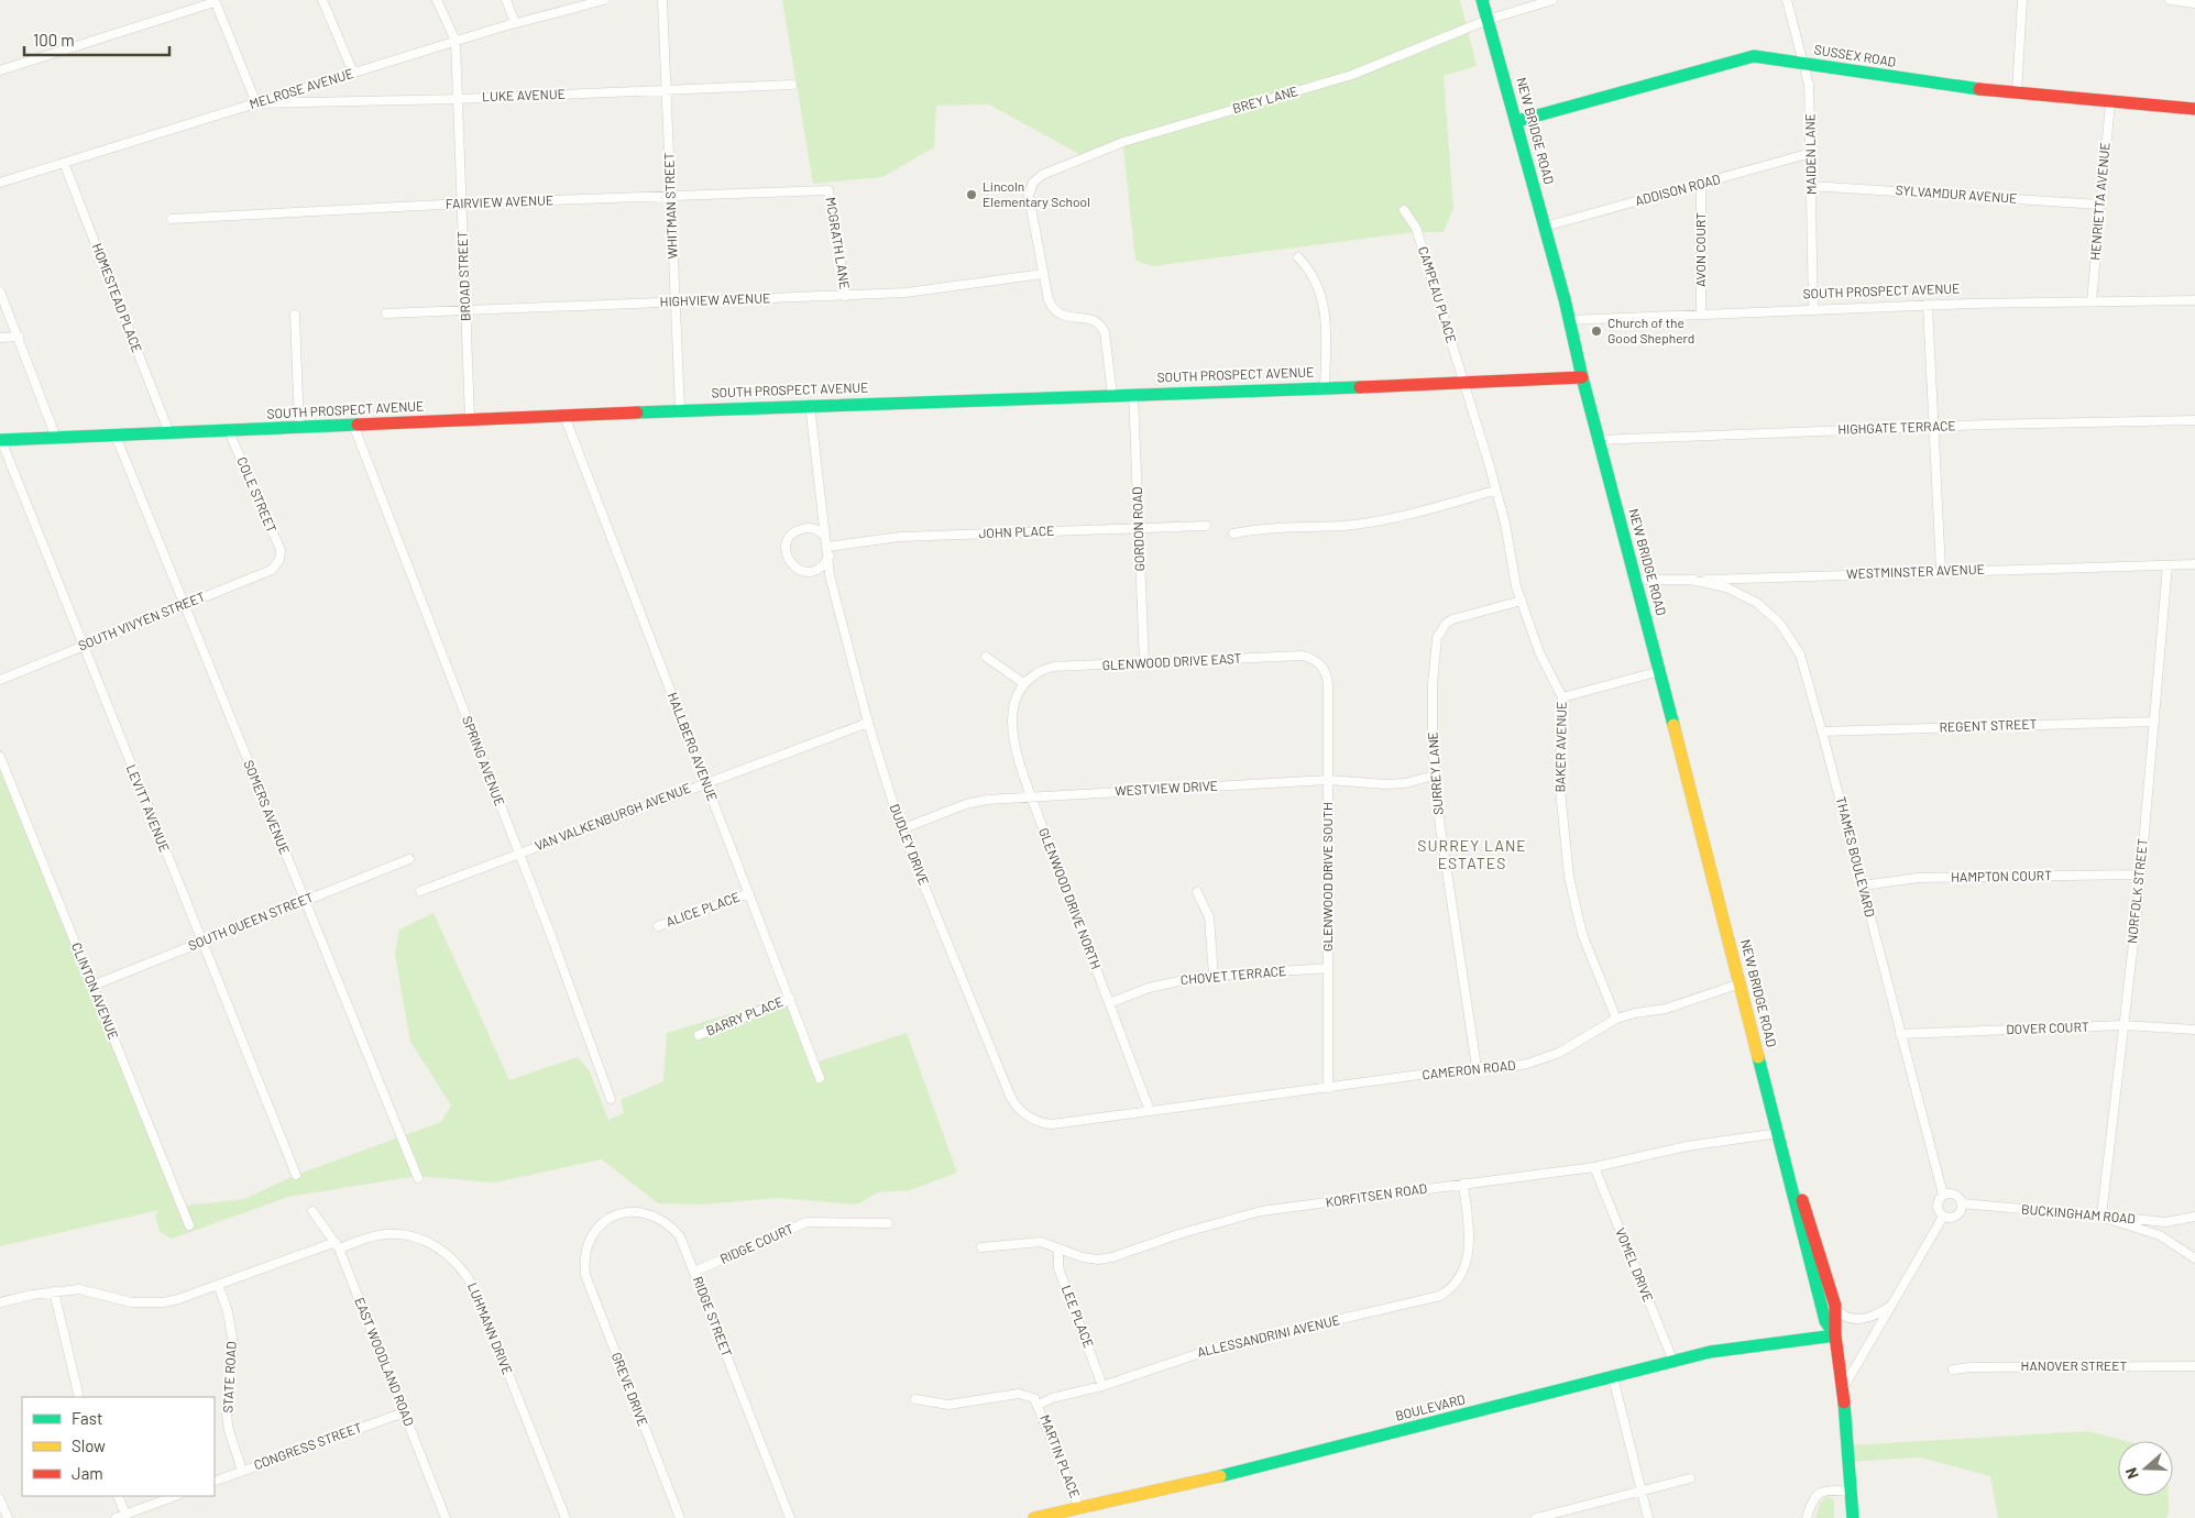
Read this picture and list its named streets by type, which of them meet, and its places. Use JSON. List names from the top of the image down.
{
  "streets": {
    "street": [
      "SUSSEX ROAD",
      "MELROSE AVENUE",
      "LUKE AVENUE",
      "BREY LANE",
      "NEW BRIDGE ROAD",
      "MAIDEN LANE",
      "ADDISON ROAD",
      "SYLVAMDUR AVENUE",
      "HENRIETTA AVENUE",
      "FAIRVIEW AVENUE",
      "WHITMAN STREET",
      "MCGRATH LANE",
      "AVON COURT",
      "BROAD STREET",
      "SOUTH PROSPECT AVENUE",
      "CAMPEAU PLACE",
      "HOMESTEAD PLACE",
      "HIGHVIEW AVENUE",
      "HIGHGATE TERRACE",
      "COLE STREET",
      "GORDON ROAD",
      "JOHN PLACE",
      "WESTMINSTER AVENUE",
      "SOUTH VIVYEN STREET",
      "GLENWOOD DRIVE EAST",
      "REGENT STREET",
      "HALLBERG AVENUE",
      "BAKER AVENUE",
      "SPRING AVENUE",
      "SURREY LANE",
      "WESTVIEW DRIVE",
      "SOMERS AVENUE",
      "LEVITT AVENUE",
      "VAN VALKENBURGH AVENUE",
      "DUDLEY DRIVE",
      "THAMES BOULEVARD",
      "GLENWOOD DRIVE SOUTH",
      "HAMPTON COURT",
      "NORFOLK STREET",
      "GLENWOOD DRIVE NORTH",
      "ALICE PLACE",
      "SOUTH QUEEN STREET",
      "CHOVET TERRACE",
      "CLINTON AVENUE",
      "BARRY PLACE",
      "DOVER COURT",
      "CAMERON ROAD",
      "KORFITSEN ROAD",
      "BUCKINGHAM ROAD",
      "RIDGE COURT",
      "VOMEL DRIVE",
      "RIDGE STREET",
      "LEE PLACE",
      "LUHMANN DRIVE",
      "ALLESSANDRINI AVENUE",
      "EAST WOODLAND ROAD",
      "HANOVER STREET",
      "STATE ROAD",
      "GREVE DRIVE",
      "BOULEVARD",
      "CONGRESS STREET",
      "MARTIN PLACE"
    ]
  },
  "crossings": [
    ["SUSSEX ROAD", "NEW BRIDGE ROAD"],
    ["SUSSEX ROAD", "MAIDEN LANE"],
    ["SUSSEX ROAD", "HENRIETTA AVENUE"],
    ["MELROSE AVENUE", "LUKE AVENUE"],
    ["MELROSE AVENUE", "BROAD STREET"],
    ["MELROSE AVENUE", "HOMESTEAD PLACE"],
    ["LUKE AVENUE", "WHITMAN STREET"],
    ["LUKE AVENUE", "BROAD STREET"],
    ["BREY LANE", "NEW BRIDGE ROAD"],
    ["BREY LANE", "HIGHVIEW AVENUE"],
    ["NEW BRIDGE ROAD", "ADDISON ROAD"],
    ["NEW BRIDGE ROAD", "SOUTH PROSPECT AVENUE"],
    ["NEW BRIDGE ROAD", "HIGHGATE TERRACE"],
    ["NEW BRIDGE ROAD", "WESTMINSTER AVENUE"],
    ["NEW BRIDGE ROAD", "CAMERON ROAD"],
    ["NEW BRIDGE ROAD", "KORFITSEN ROAD"],
    ["NEW BRIDGE ROAD", "BOULEVARD"],
    ["MAIDEN LANE", "ADDISON ROAD"],
    ["MAIDEN LANE", "SYLVAMDUR AVENUE"],
    ["MAIDEN LANE", "SOUTH PROSPECT AVENUE"],
    ["ADDISON ROAD", "AVON COURT"],
    ["SYLVAMDUR AVENUE", "HENRIETTA AVENUE"],
    ["HENRIETTA AVENUE", "SOUTH PROSPECT AVENUE"],
    ["FAIRVIEW AVENUE", "WHITMAN STREET"],
    ["FAIRVIEW AVENUE", "MCGRATH LANE"],
    ["FAIRVIEW AVENUE", "BROAD STREET"],
    ["WHITMAN STREET", "SOUTH PROSPECT AVENUE"],
    ["WHITMAN STREET", "HIGHVIEW AVENUE"],
    ["MCGRATH LANE", "HIGHVIEW AVENUE"],
    ["AVON COURT", "SOUTH PROSPECT AVENUE"],
    ["BROAD STREET", "SOUTH PROSPECT AVENUE"],
    ["BROAD STREET", "HIGHVIEW AVENUE"],
    ["SOUTH PROSPECT AVENUE", "CAMPEAU PLACE"],
    ["SOUTH PROSPECT AVENUE", "HOMESTEAD PLACE"],
    ["SOUTH PROSPECT AVENUE", "COLE STREET"],
    ["SOUTH PROSPECT AVENUE", "GORDON ROAD"],
    ["SOUTH PROSPECT AVENUE", "HALLBERG AVENUE"],
    ["SOUTH PROSPECT AVENUE", "BAKER AVENUE"],
    ["SOUTH PROSPECT AVENUE", "SPRING AVENUE"],
    ["SOUTH PROSPECT AVENUE", "SOMERS AVENUE"],
    ["SOUTH PROSPECT AVENUE", "LEVITT AVENUE"],
    ["SOUTH PROSPECT AVENUE", "DUDLEY DRIVE"],
    ["CAMPEAU PLACE", "BAKER AVENUE"],
    ["COLE STREET", "SOUTH VIVYEN STREET"],
    ["GORDON ROAD", "JOHN PLACE"],
    ["GORDON ROAD", "GLENWOOD DRIVE EAST"],
    ["JOHN PLACE", "DUDLEY DRIVE"],
    ["WESTMINSTER AVENUE", "THAMES BOULEVARD"],
    ["WESTMINSTER AVENUE", "NORFOLK STREET"],
    ["SOUTH VIVYEN STREET", "SOMERS AVENUE"],
    ["SOUTH VIVYEN STREET", "LEVITT AVENUE"],
    ["GLENWOOD DRIVE EAST", "GLENWOOD DRIVE SOUTH"],
    ["GLENWOOD DRIVE EAST", "GLENWOOD DRIVE NORTH"],
    ["REGENT STREET", "THAMES BOULEVARD"],
    ["REGENT STREET", "NORFOLK STREET"],
    ["HALLBERG AVENUE", "VAN VALKENBURGH AVENUE"],
    ["HALLBERG AVENUE", "ALICE PLACE"],
    ["HALLBERG AVENUE", "BARRY PLACE"],
    ["BAKER AVENUE", "SURREY LANE"],
    ["BAKER AVENUE", "CAMERON ROAD"],
    ["SPRING AVENUE", "VAN VALKENBURGH AVENUE"],
    ["SURREY LANE", "WESTVIEW DRIVE"],
    ["SURREY LANE", "CAMERON ROAD"],
    ["WESTVIEW DRIVE", "DUDLEY DRIVE"],
    ["WESTVIEW DRIVE", "GLENWOOD DRIVE SOUTH"],
    ["WESTVIEW DRIVE", "GLENWOOD DRIVE NORTH"],
    ["SOMERS AVENUE", "SOUTH QUEEN STREET"],
    ["LEVITT AVENUE", "SOUTH QUEEN STREET"],
    ["VAN VALKENBURGH AVENUE", "DUDLEY DRIVE"],
    ["DUDLEY DRIVE", "CAMERON ROAD"],
    ["THAMES BOULEVARD", "HAMPTON COURT"],
    ["THAMES BOULEVARD", "DOVER COURT"],
    ["THAMES BOULEVARD", "BUCKINGHAM ROAD"],
    ["GLENWOOD DRIVE SOUTH", "CHOVET TERRACE"],
    ["GLENWOOD DRIVE SOUTH", "CAMERON ROAD"],
    ["HAMPTON COURT", "NORFOLK STREET"],
    ["NORFOLK STREET", "DOVER COURT"],
    ["NORFOLK STREET", "BUCKINGHAM ROAD"],
    ["GLENWOOD DRIVE NORTH", "CHOVET TERRACE"],
    ["GLENWOOD DRIVE NORTH", "CAMERON ROAD"],
    ["SOUTH QUEEN STREET", "CLINTON AVENUE"],
    ["KORFITSEN ROAD", "VOMEL DRIVE"],
    ["KORFITSEN ROAD", "LEE PLACE"],
    ["KORFITSEN ROAD", "ALLESSANDRINI AVENUE"],
    ["RIDGE COURT", "RIDGE STREET"],
    ["VOMEL DRIVE", "BOULEVARD"],
    ["RIDGE STREET", "GREVE DRIVE"],
    ["LEE PLACE", "ALLESSANDRINI AVENUE"],
    ["LUHMANN DRIVE", "EAST WOODLAND ROAD"],
    ["LUHMANN DRIVE", "STATE ROAD"],
    ["ALLESSANDRINI AVENUE", "MARTIN PLACE"],
    ["EAST WOODLAND ROAD", "CONGRESS STREET"],
    ["STATE ROAD", "CONGRESS STREET"],
    ["BOULEVARD", "MARTIN PLACE"]
  ],
  "districts": ["SURREY LANE ESTATES"],
  "places": ["Lincoln Elementary School", "Church of the Good Shepherd"],
  "legend": ["Fast", "Slow", "Jam"],
  "scale_bar": "100 m",
  "north": "left"
}
